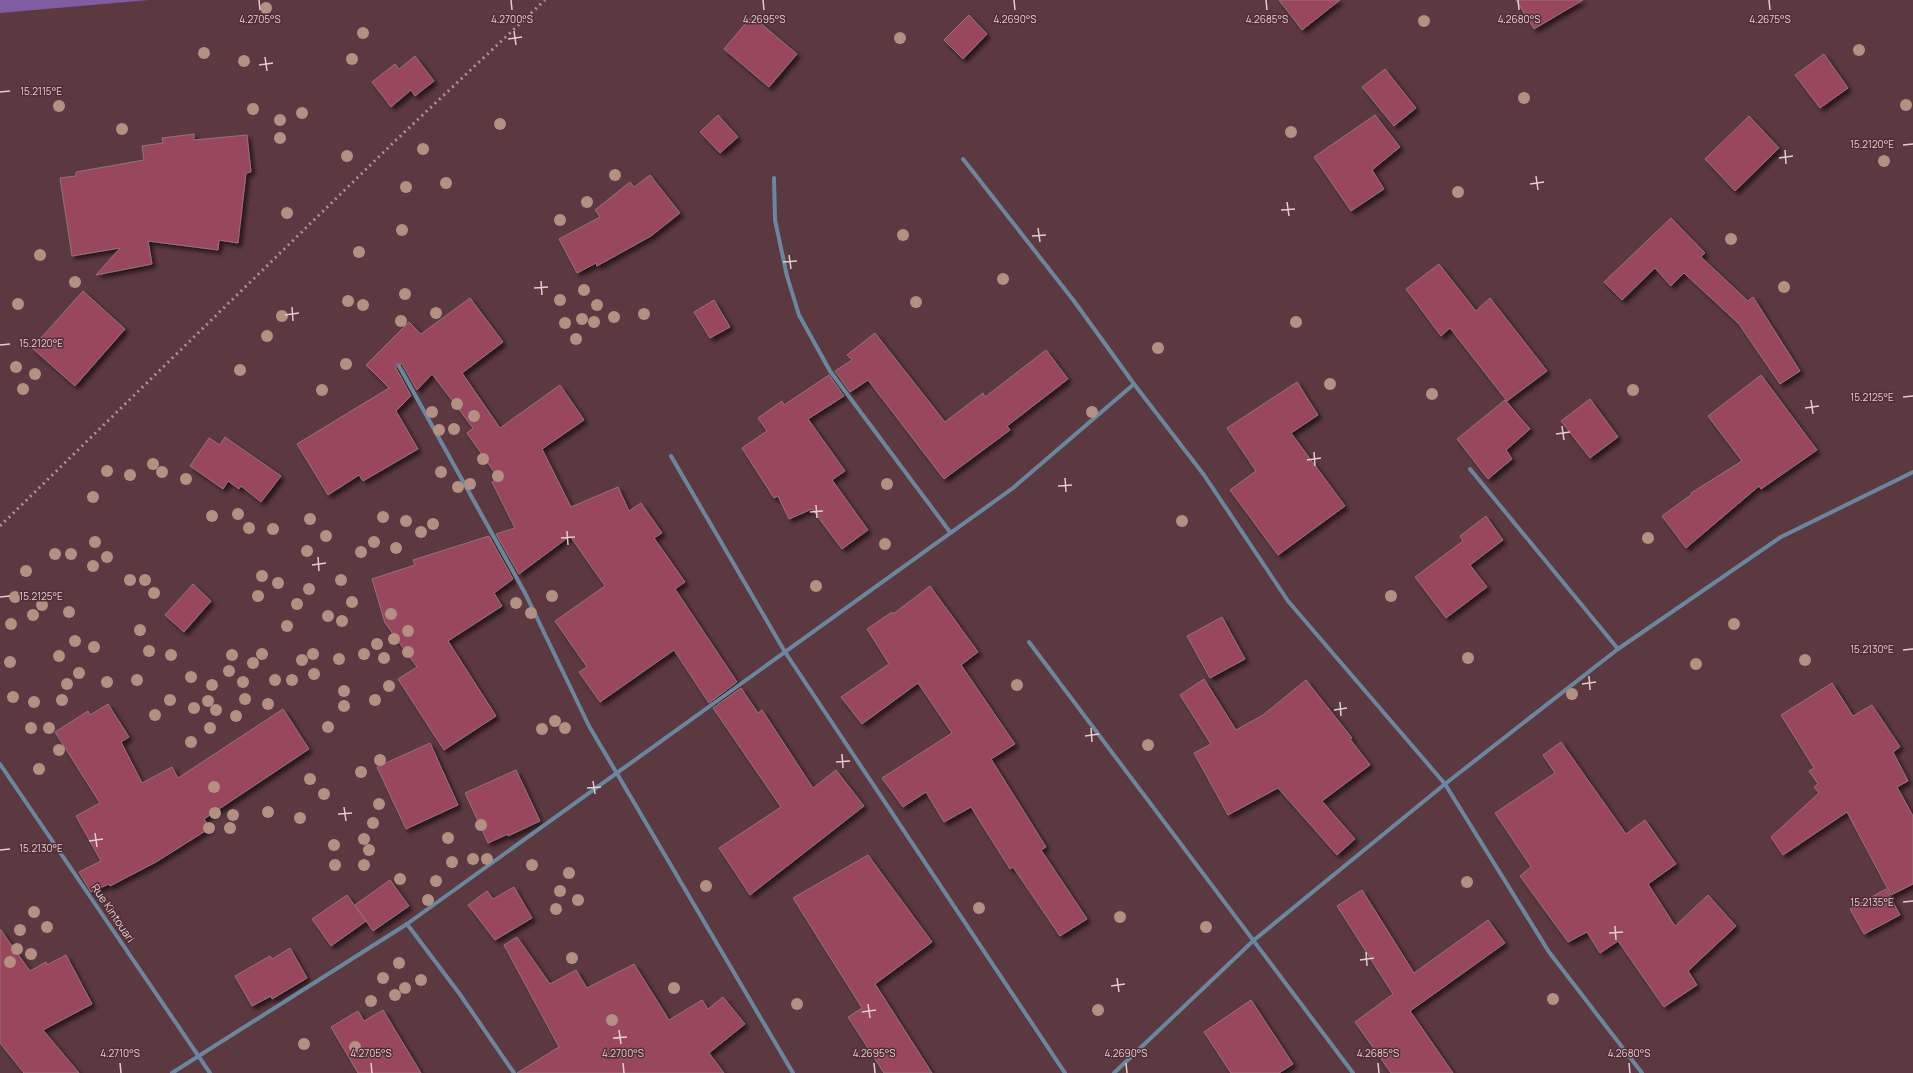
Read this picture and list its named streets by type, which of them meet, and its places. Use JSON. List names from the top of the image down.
{
  "streets": {
    "street": ["Rue Kintouari"]
  },
  "coordinates": [
    "4.2705°S",
    "4.2700°S",
    "4.2695°S",
    "4.2690°S",
    "4.2685°S",
    "4.2680°S",
    "4.2675°S",
    "15.2115°E",
    "15.2120°E",
    "15.2125°E",
    "15.2130°E",
    "15.2135°E",
    "4.2710°S"
  ]
}
